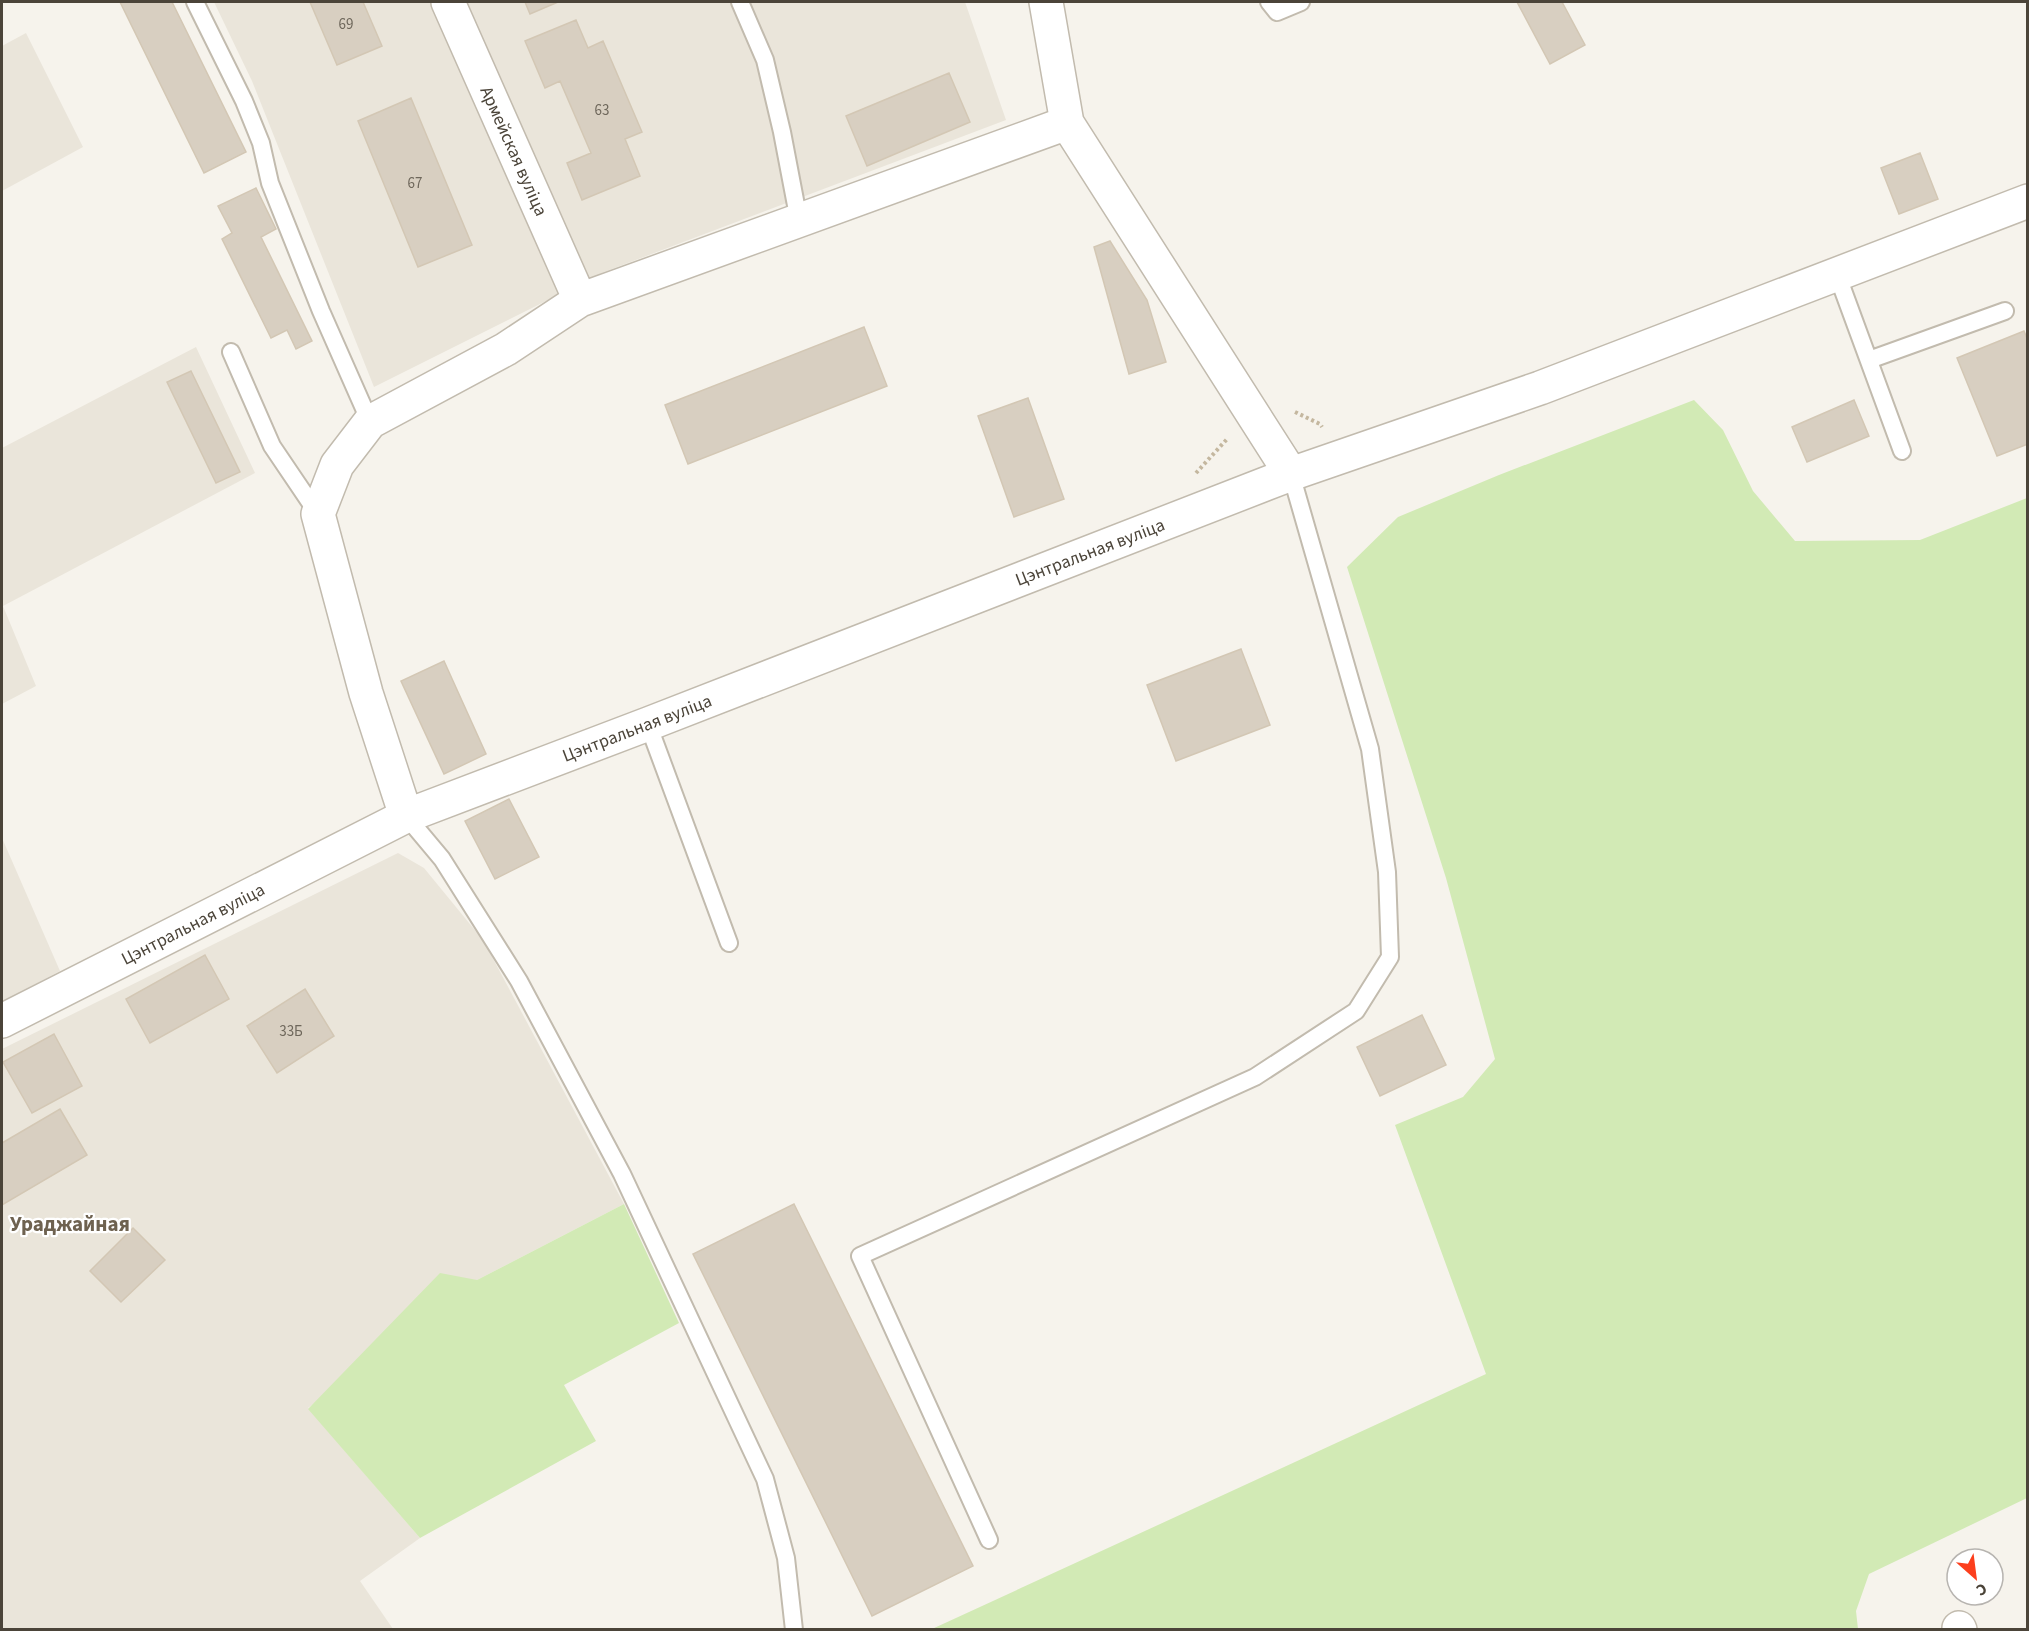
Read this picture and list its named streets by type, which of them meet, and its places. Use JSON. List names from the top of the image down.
{
  "streets": {
    "street": ["Армейская вуліца", "Цэнтральная вуліца"]
  },
  "districts": ["Ураджайная"],
  "house_numbers": [
    "69",
    "63",
    "67",
    "33Б"
  ],
  "north": "bottom right"
}
